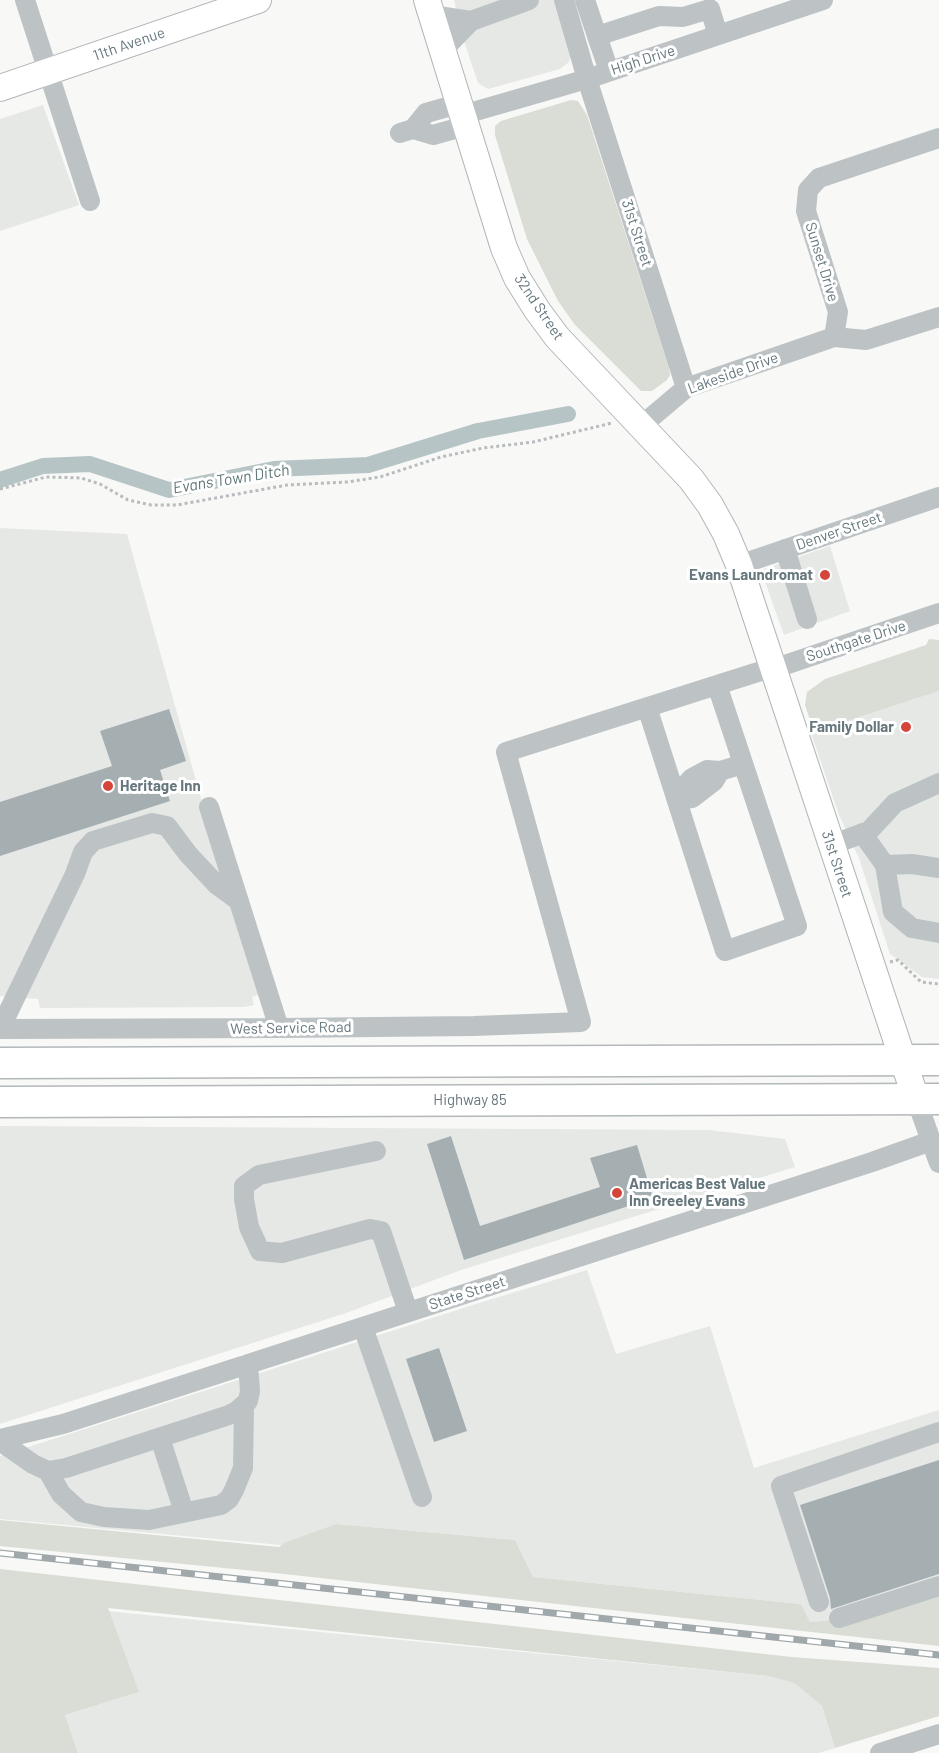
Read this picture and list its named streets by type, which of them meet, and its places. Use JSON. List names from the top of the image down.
{
  "streets": {
    "highway": ["Highway 85"],
    "main road": ["11th Avenue", "31st Street", "32nd Street"],
    "street": [
      "High Drive",
      "Sunset Drive",
      "Lakeside Drive",
      "Denver Street",
      "Southgate Drive",
      "West Service Road",
      "State Street"
    ]
  },
  "crossings": [
    ["High Drive", "31st Street"],
    ["High Drive", "32nd Street"],
    ["31st Street", "32nd Street"],
    ["31st Street", "Lakeside Drive"],
    ["31st Street", "Denver Street"],
    ["31st Street", "Southgate Drive"],
    ["31st Street", "Highway 85"],
    ["31st Street", "State Street"],
    ["Sunset Drive", "Lakeside Drive"],
    ["32nd Street", "Lakeside Drive"],
    ["32nd Street", "Denver Street"],
    ["Southgate Drive", "West Service Road"]
  ],
  "water": ["Evans Town Ditch"],
  "places": [
    "Evans Laundromat",
    "Family Dollar",
    "Heritage Inn",
    "Americas Best Value Inn Greeley Evans"
  ]
}
